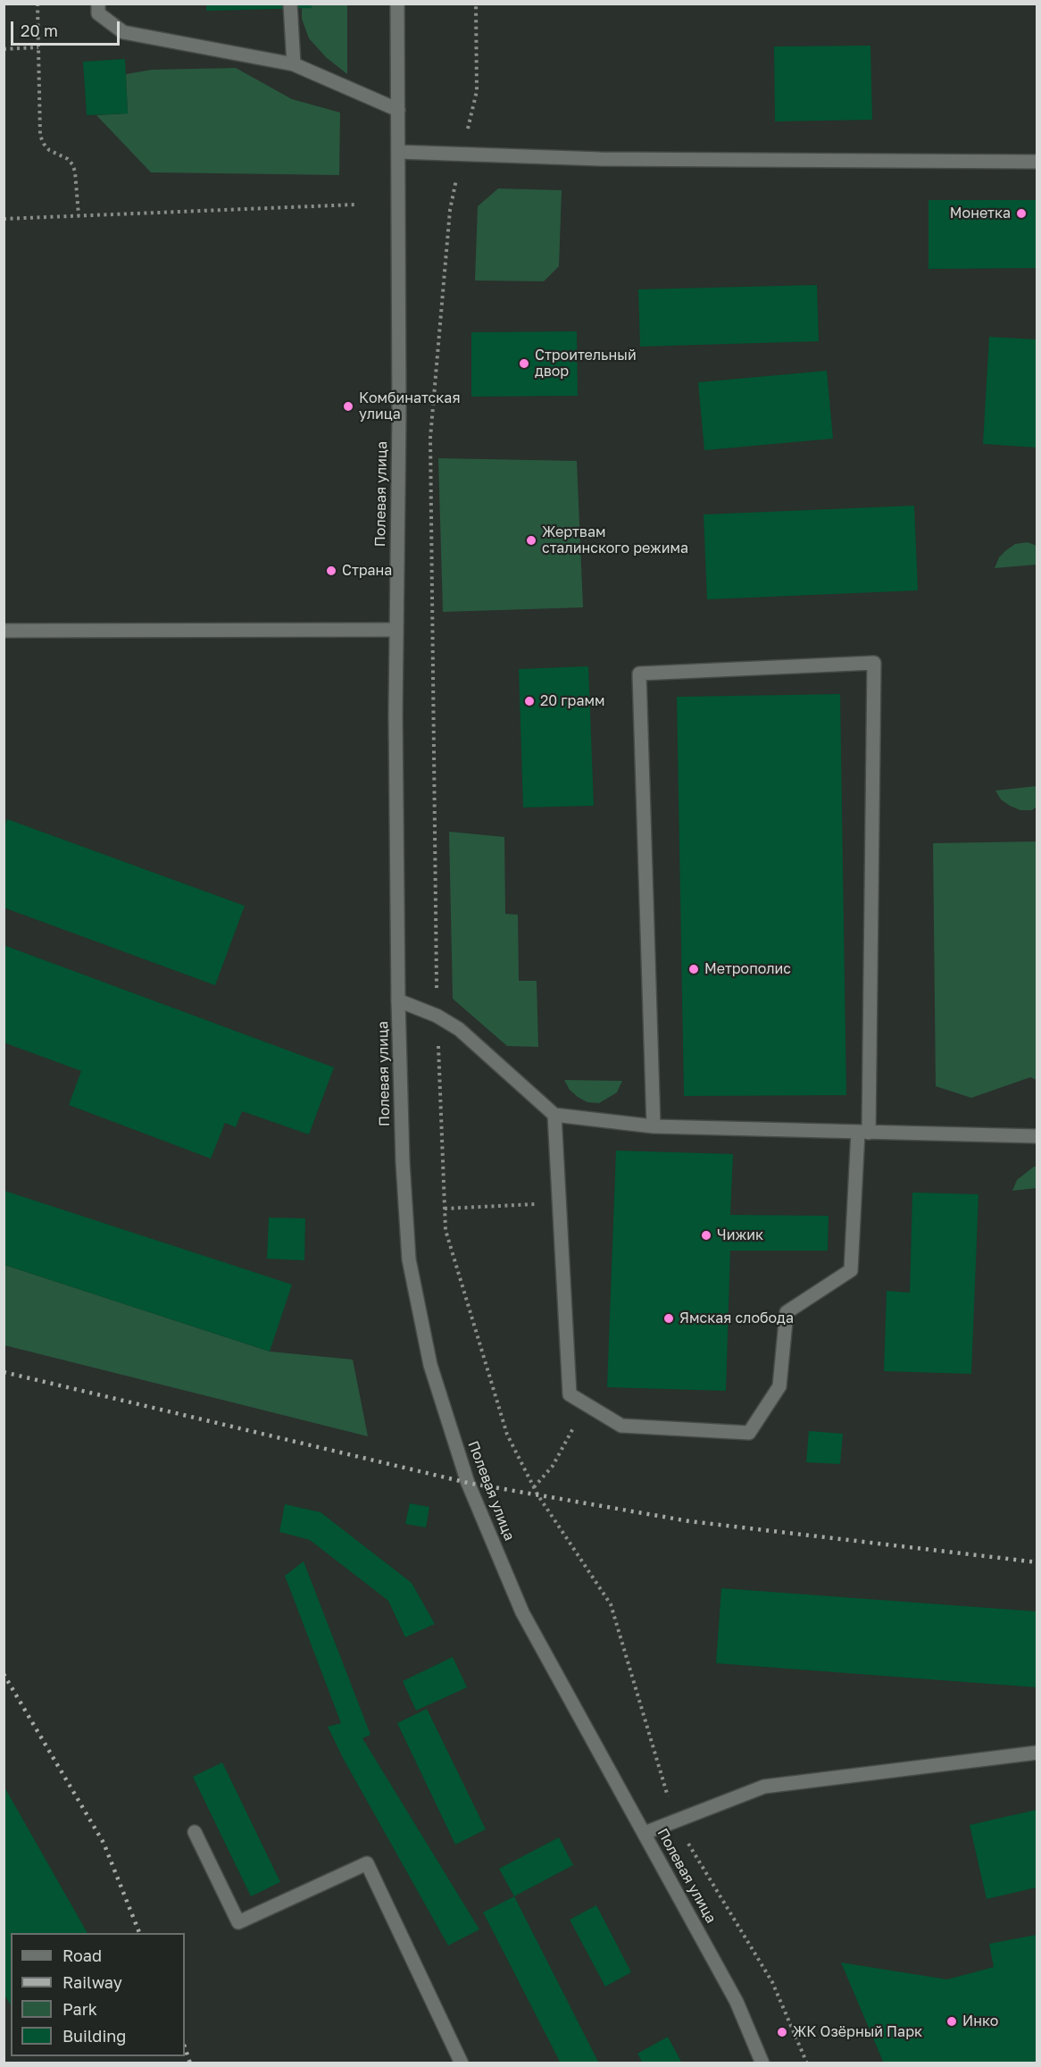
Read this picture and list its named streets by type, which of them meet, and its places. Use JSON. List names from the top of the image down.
{
  "streets": {
    "street": ["Полевая улица"]
  },
  "places": [
    "Монетка",
    "Строительный двор",
    "Комбинатская улица",
    "Жертвам сталинского режима",
    "Страна",
    "20 грамм",
    "Метрополис",
    "Чижик",
    "Ямская слобода",
    "Инко",
    "ЖК Озёрный Парк"
  ],
  "legend": [
    "Road",
    "Railway",
    "Park",
    "Building"
  ],
  "scale_bar": "20 m"
}
